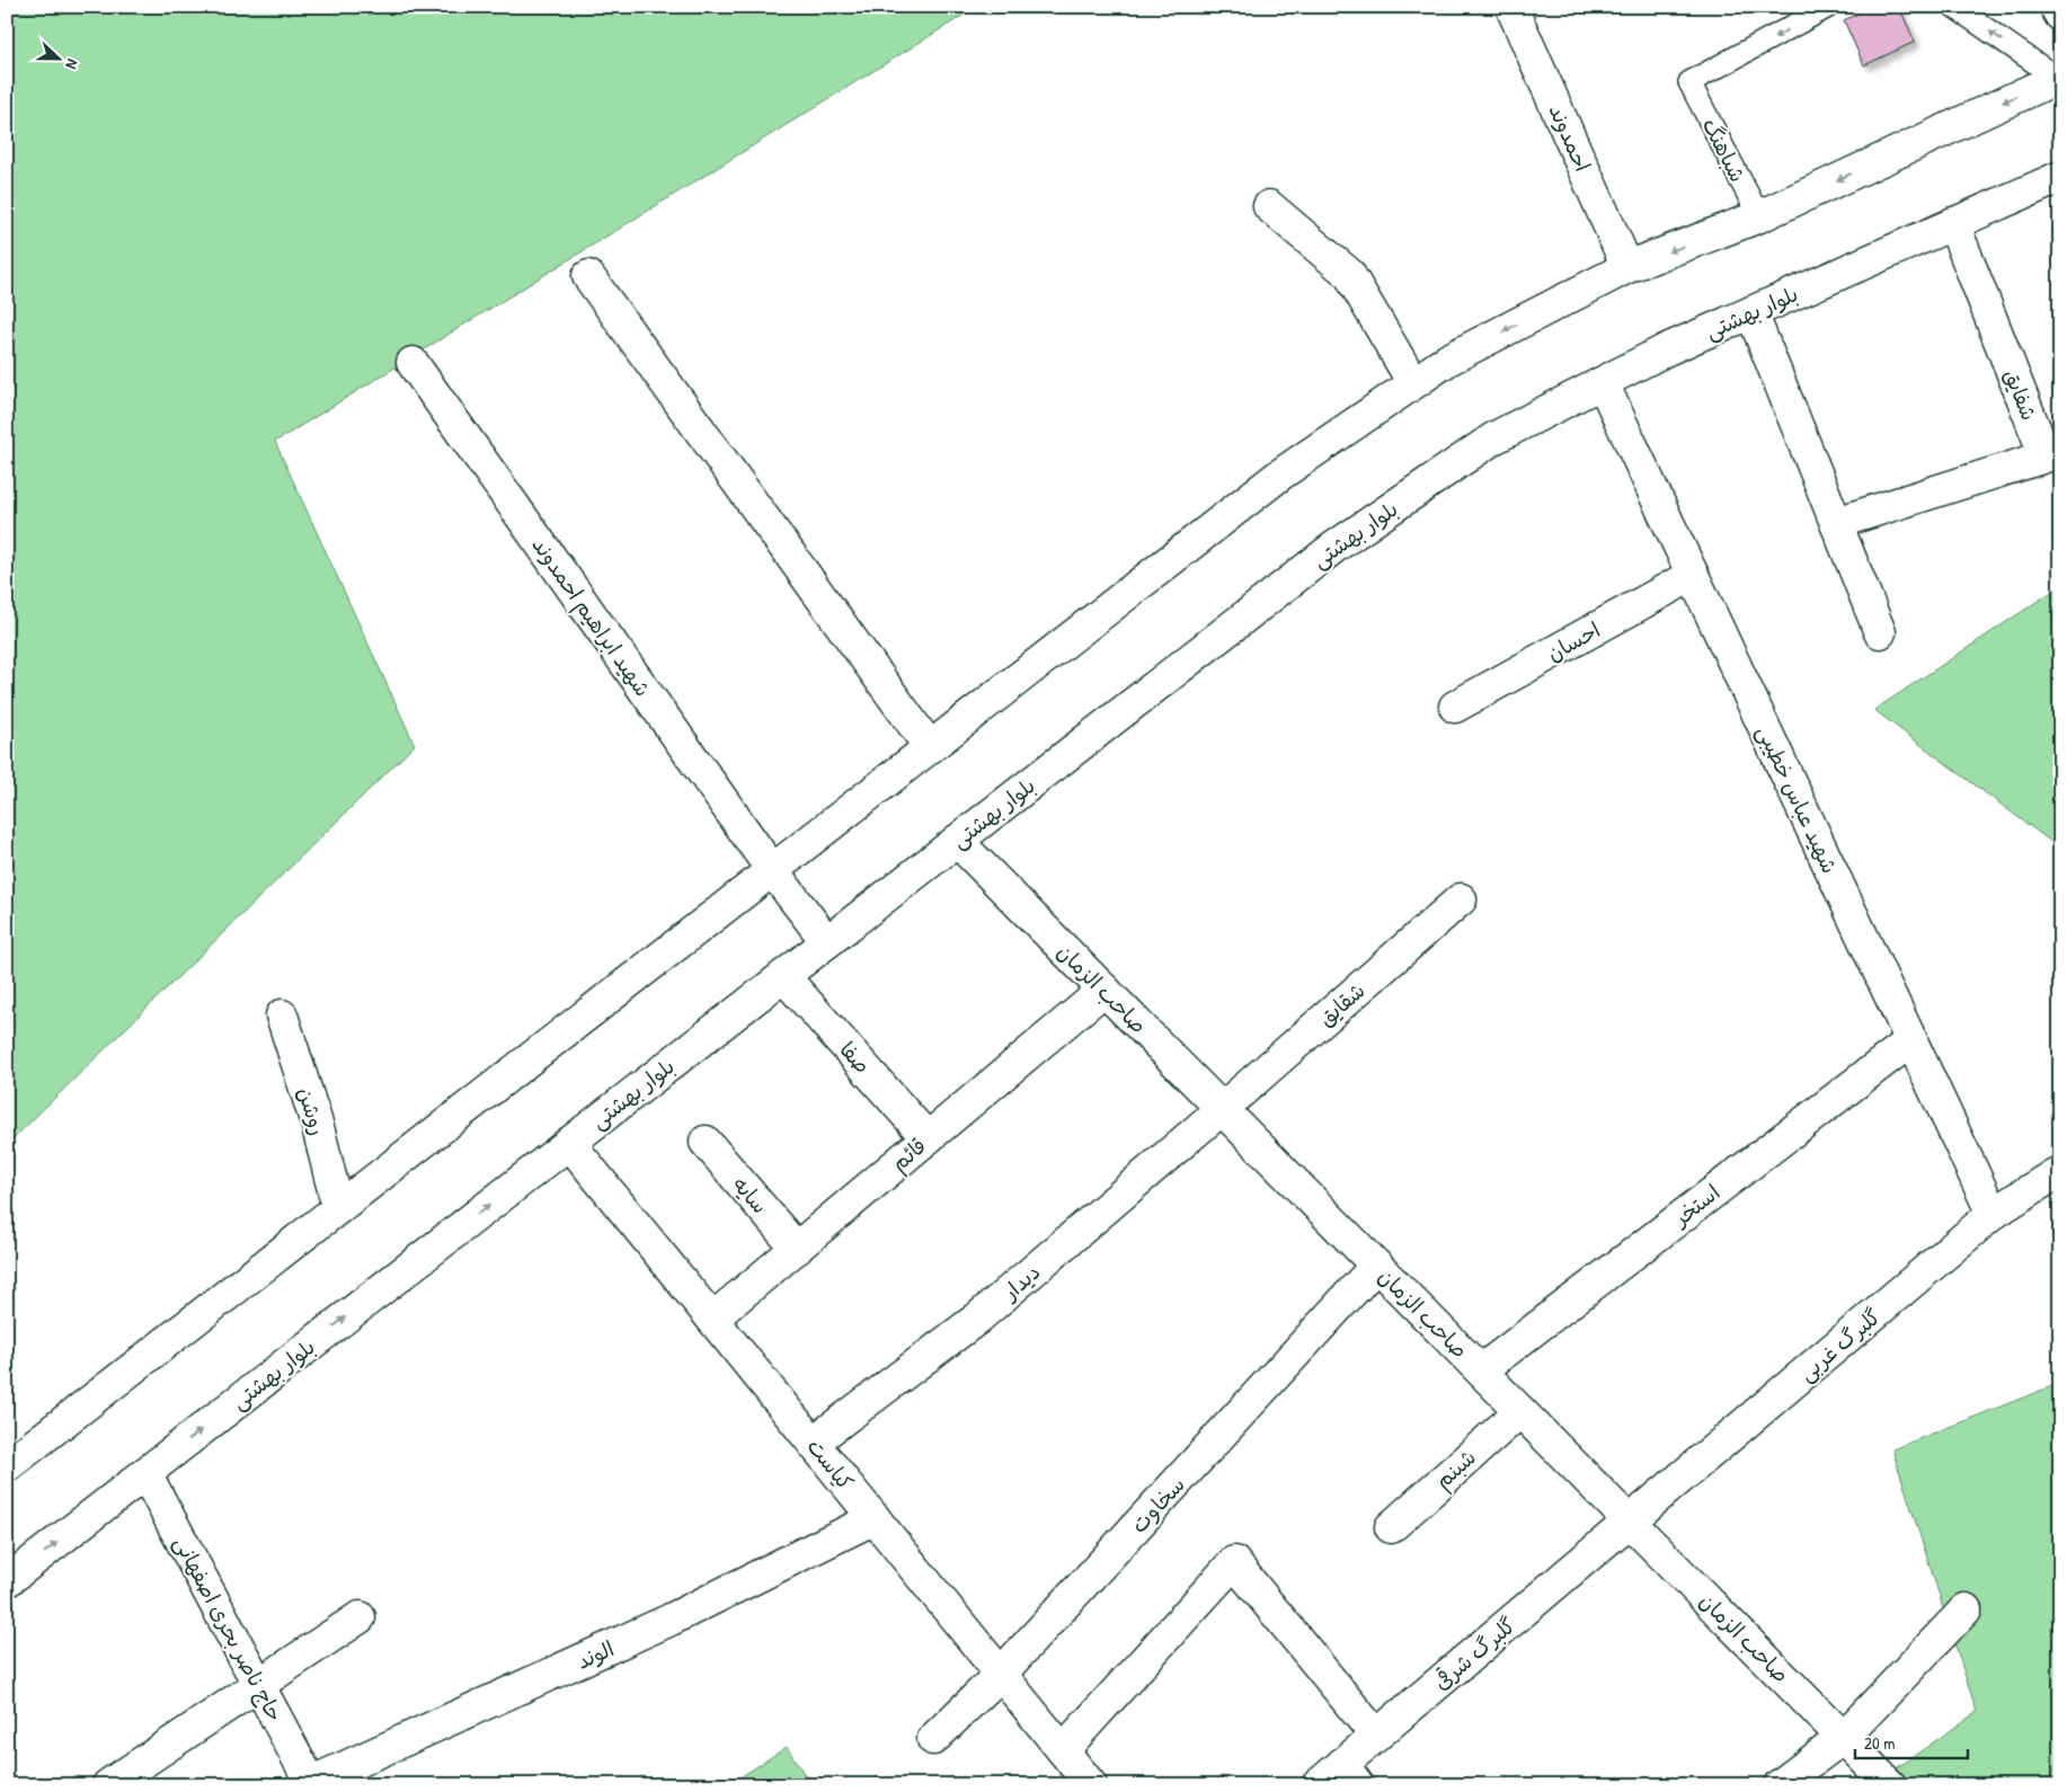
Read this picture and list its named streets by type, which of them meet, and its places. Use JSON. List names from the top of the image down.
{
  "streets": {
    "street": [
      "احمدوند",
      "بلوار بهشتی",
      "شفایق",
      "شهید ابراهیم احمدوند",
      "احسان",
      "شهید عباس خطیبی",
      "صاحب الزمان",
      "شقایق",
      "صفا",
      "روشن",
      "قائم",
      "سایه",
      "استخر",
      "دیدار",
      "گلبرگ غربی",
      "کیاست",
      "شبنم",
      "سخاوت",
      "حاج ناصر بحری اصفهانی",
      "گلبرگ شرقی",
      "الوند"
    ],
    "lane": ["شباهنگ"]
  },
  "crossings": [
    ["بلوار بهشتی", "شفایق"],
    ["بلوار بهشتی", "شهید ابراهیم احمدوند"],
    ["بلوار بهشتی", "شهید عباس خطیبی"],
    ["بلوار بهشتی", "صاحب الزمان"],
    ["بلوار بهشتی", "صفا"],
    ["بلوار بهشتی", "کیاست"],
    ["بلوار بهشتی", "حاج ناصر بحری اصفهانی"],
    ["احسان", "شهید عباس خطیبی"],
    ["شهید عباس خطیبی", "استخر"],
    ["شهید عباس خطیبی", "گلبرگ غربی"],
    ["صاحب الزمان", "شقایق"],
    ["صاحب الزمان", "قائم"],
    ["صاحب الزمان", "استخر"],
    ["صاحب الزمان", "دیدار"],
    ["صاحب الزمان", "گلبرگ غربی"],
    ["صاحب الزمان", "شبنم"],
    ["صاحب الزمان", "سخاوت"],
    ["صاحب الزمان", "گلبرگ شرقی"],
    ["شقایق", "دیدار"],
    ["صفا", "قائم"],
    ["قائم", "سایه"],
    ["قائم", "کیاست"],
    ["دیدار", "کیاست"],
    ["گلبرگ غربی", "گلبرگ شرقی"],
    ["کیاست", "سخاوت"],
    ["کیاست", "الوند"],
    ["حاج ناصر بحری اصفهانی", "الوند"]
  ],
  "scale_bar": "20 m",
  "north": "right"
}
